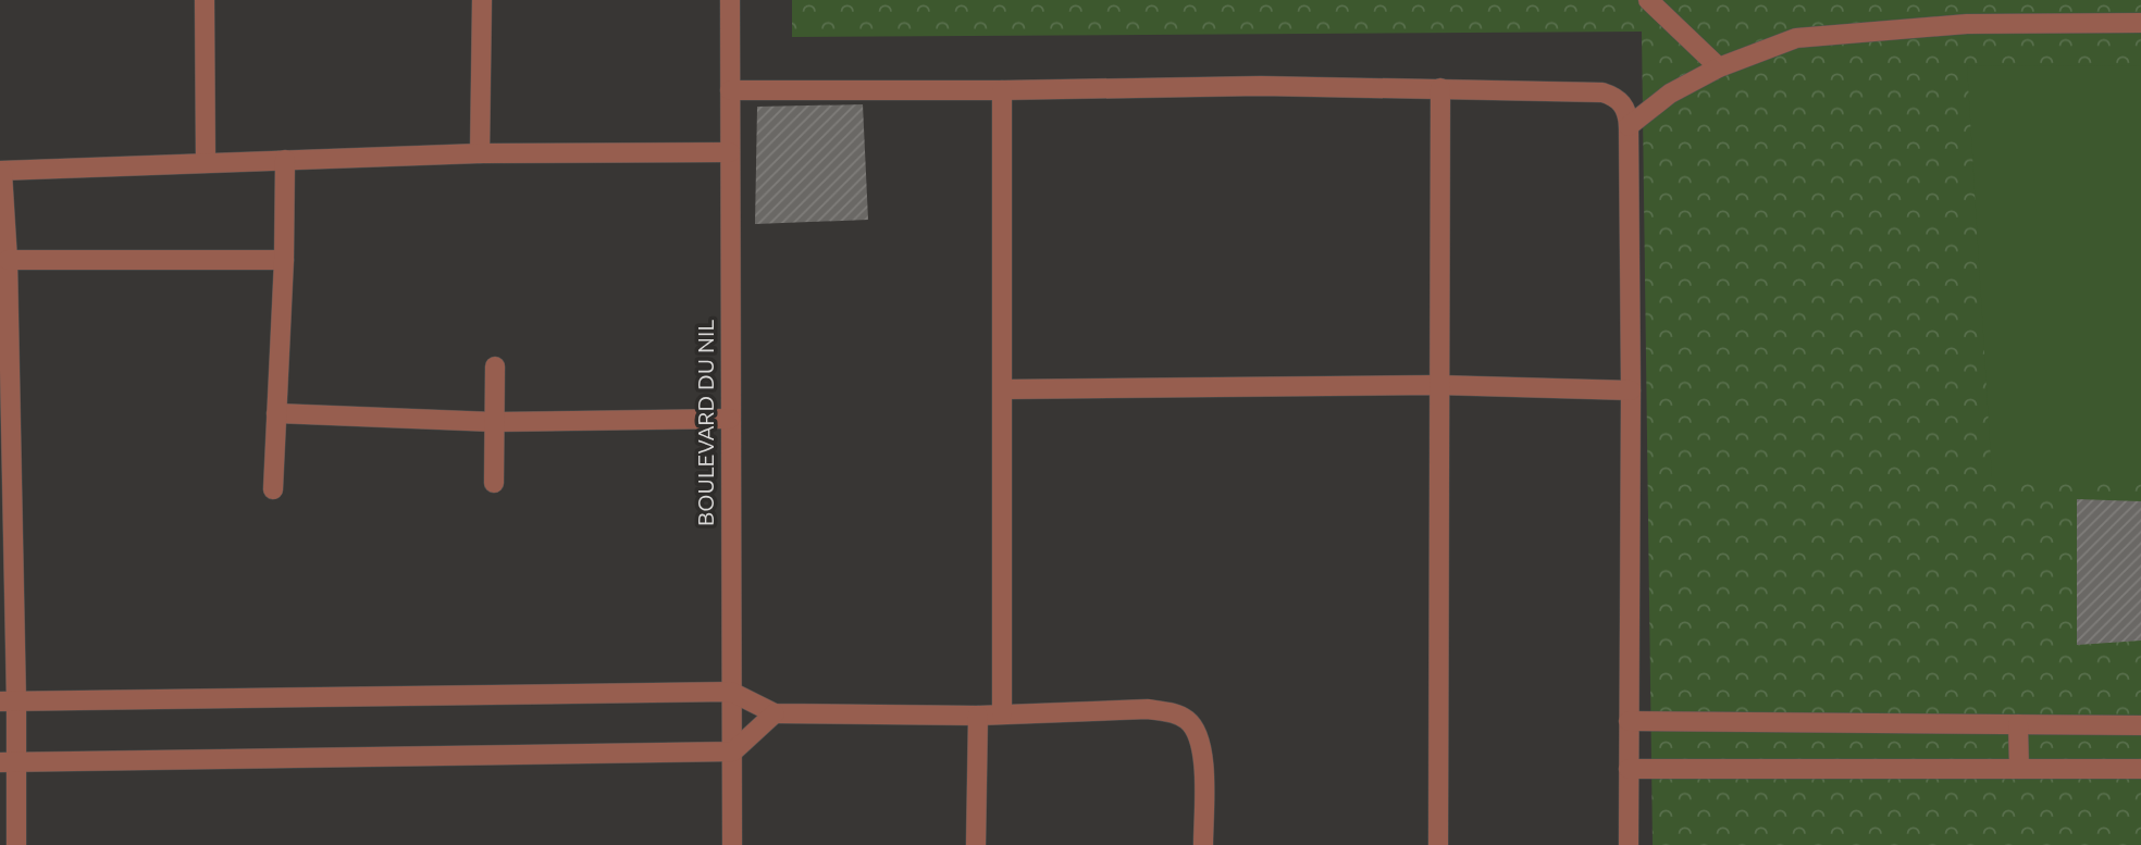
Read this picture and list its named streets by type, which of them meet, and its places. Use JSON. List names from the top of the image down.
{
  "streets": {
    "street": ["BOULEVARD DU NIL"]
  }
}
